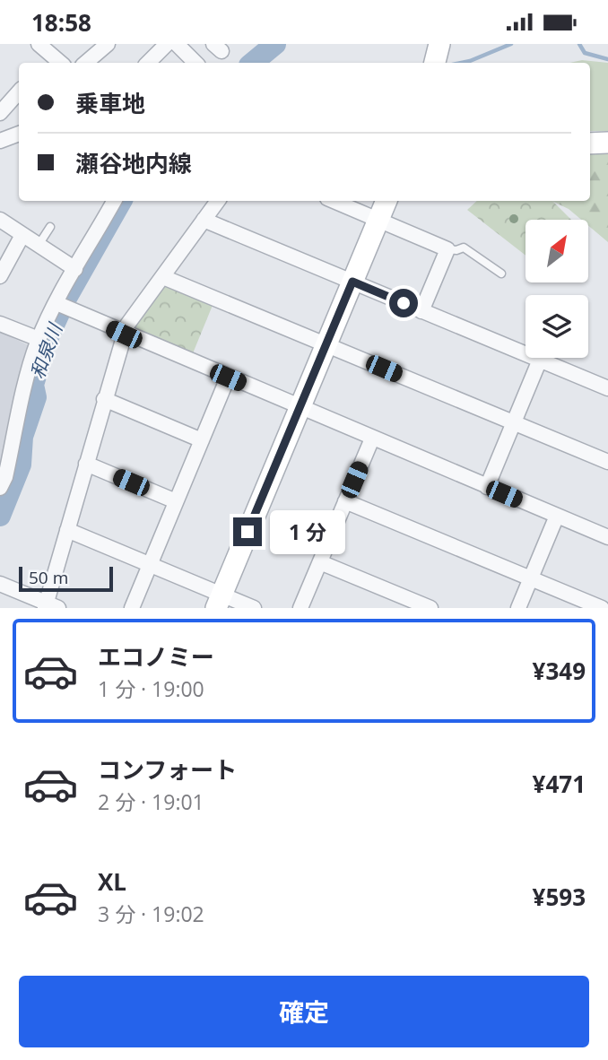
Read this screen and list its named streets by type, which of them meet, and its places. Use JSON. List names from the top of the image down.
{
  "water": ["和泉川"],
  "scale_bar": "50 m",
  "north": "top right",
  "page": {
    "status": "18:58",
    "banner": ["乗車地", "瀬谷地内線"],
    "bubble": "1 分",
    "scale": "50 m",
    "list": [
      {
        "name": "エコノミー",
        "note": "1 分 · 19:00",
        "value": "¥349"
      },
      {
        "name": "コンフォート",
        "note": "2 分 · 19:01",
        "value": "¥471"
      },
      {
        "name": "XL",
        "note": "3 分 · 19:02",
        "value": "¥593"
      }
    ],
    "buttons": "確定"
  }
}
